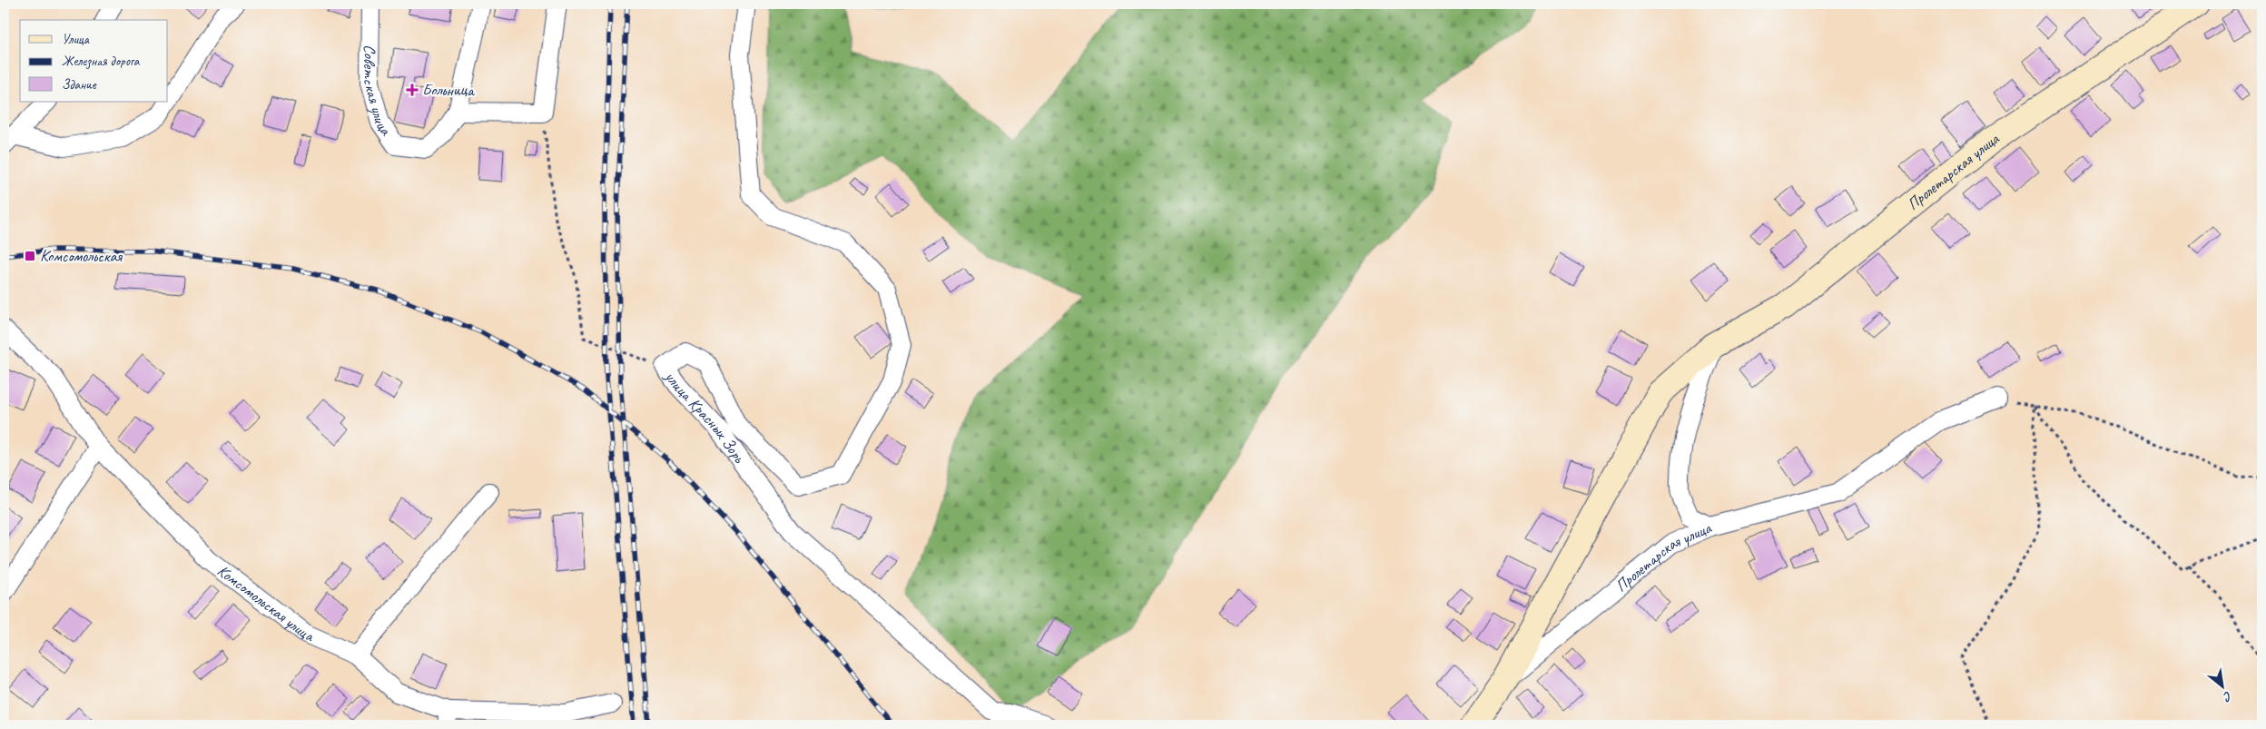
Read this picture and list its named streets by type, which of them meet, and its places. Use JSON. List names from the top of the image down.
{
  "streets": {
    "street": [
      "Советская улица",
      "Пролетарская улица",
      "улица Красных Зорь",
      "Комсомольская улица"
    ]
  },
  "places": {
    "health": ["Больница"],
    "transit": ["Комсомольская"]
  },
  "legend": ["Улица", "Железная дорога", "Здание"],
  "north": "bottom right"
}
